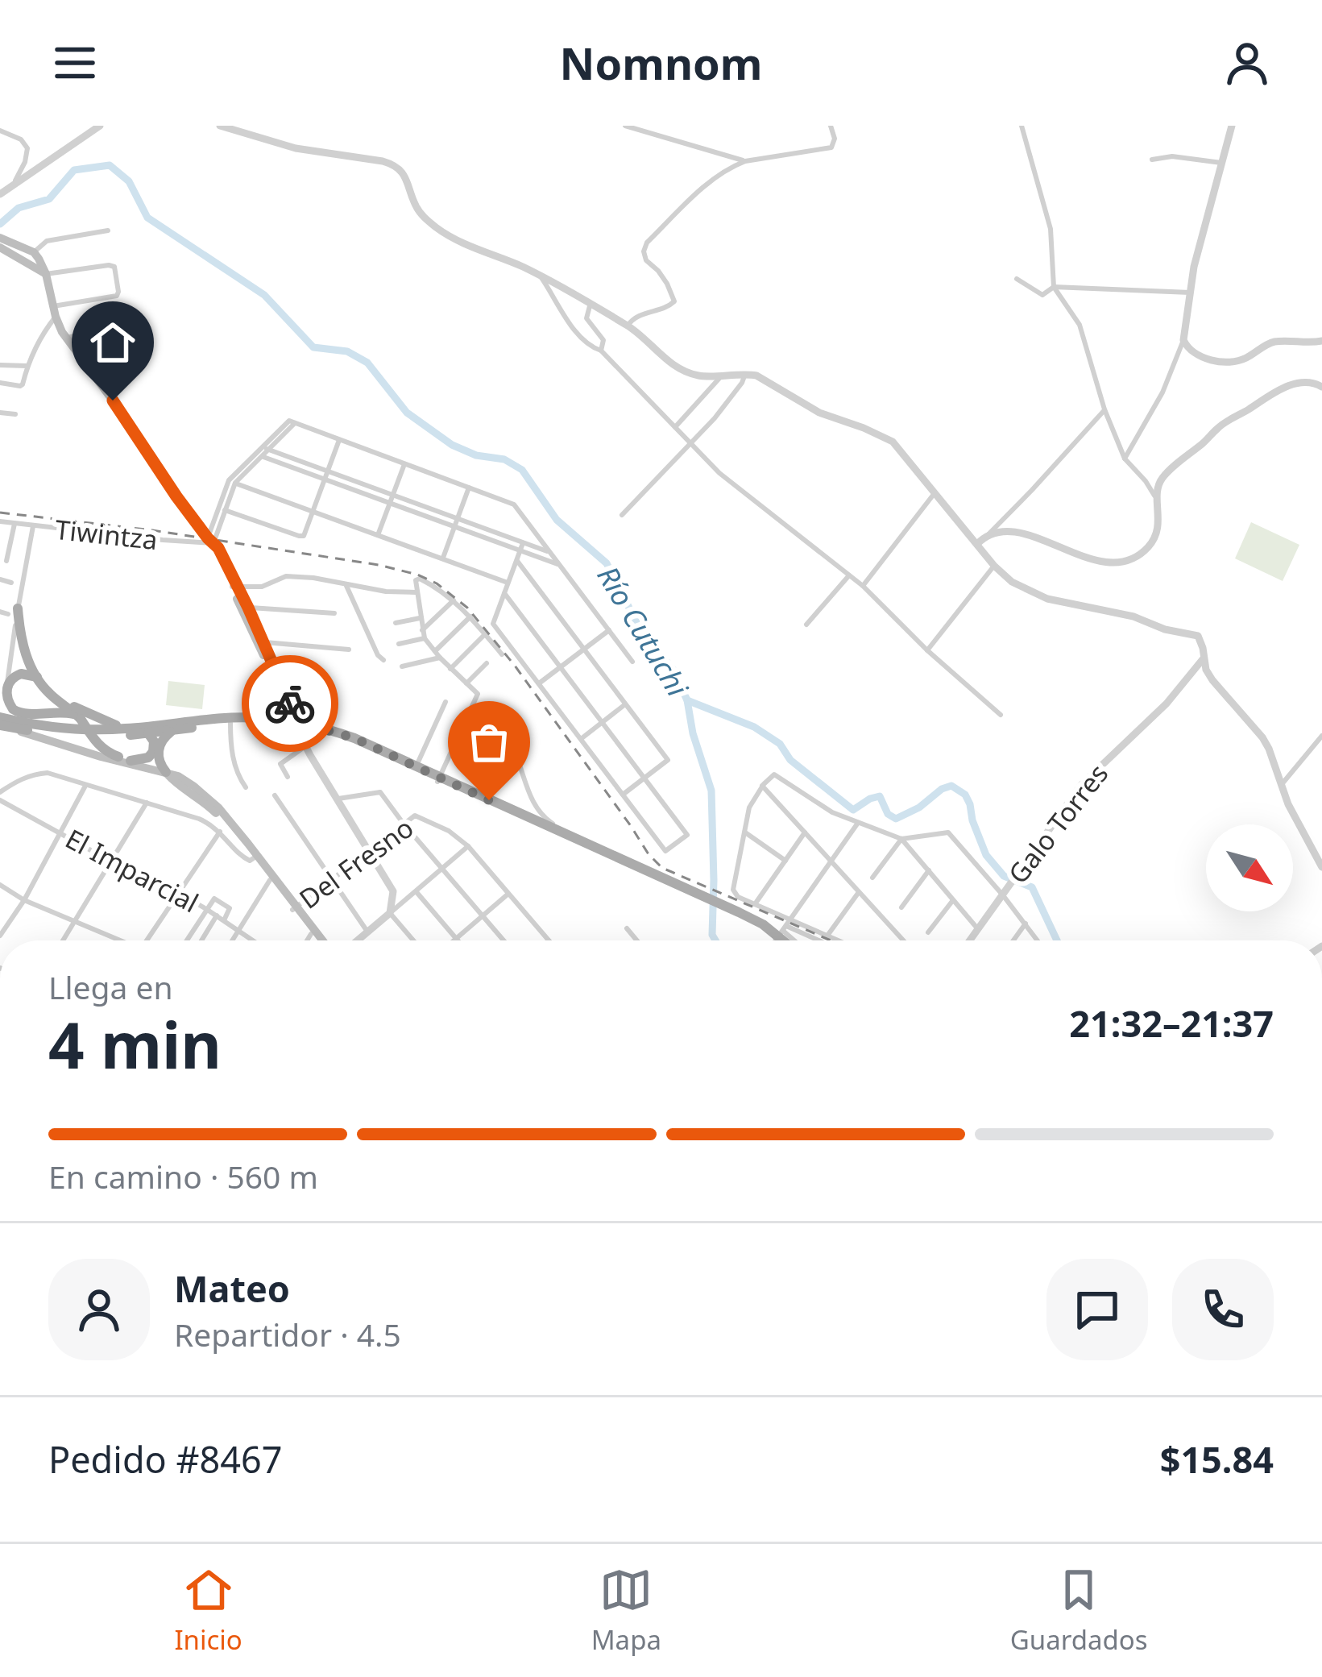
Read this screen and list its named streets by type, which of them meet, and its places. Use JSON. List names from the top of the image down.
{
  "streets": {
    "street": [
      "Tiwintza",
      "Galo Torres",
      "Del Fresno",
      "El Imparcial"
    ]
  },
  "water": ["Río Cutuchi"],
  "north": "bottom right",
  "page": {
    "header": "Nomnom",
    "heading": ["4 min", "Llega en", "21:32–21:37"],
    "panel": [
      "Mateo",
      "Repartidor · 4.5",
      "Pedido #8467",
      "$15.84"
    ],
    "bar": "En camino · 560 m",
    "tabs": ["Inicio", "Mapa", "Guardados"]
  }
}
